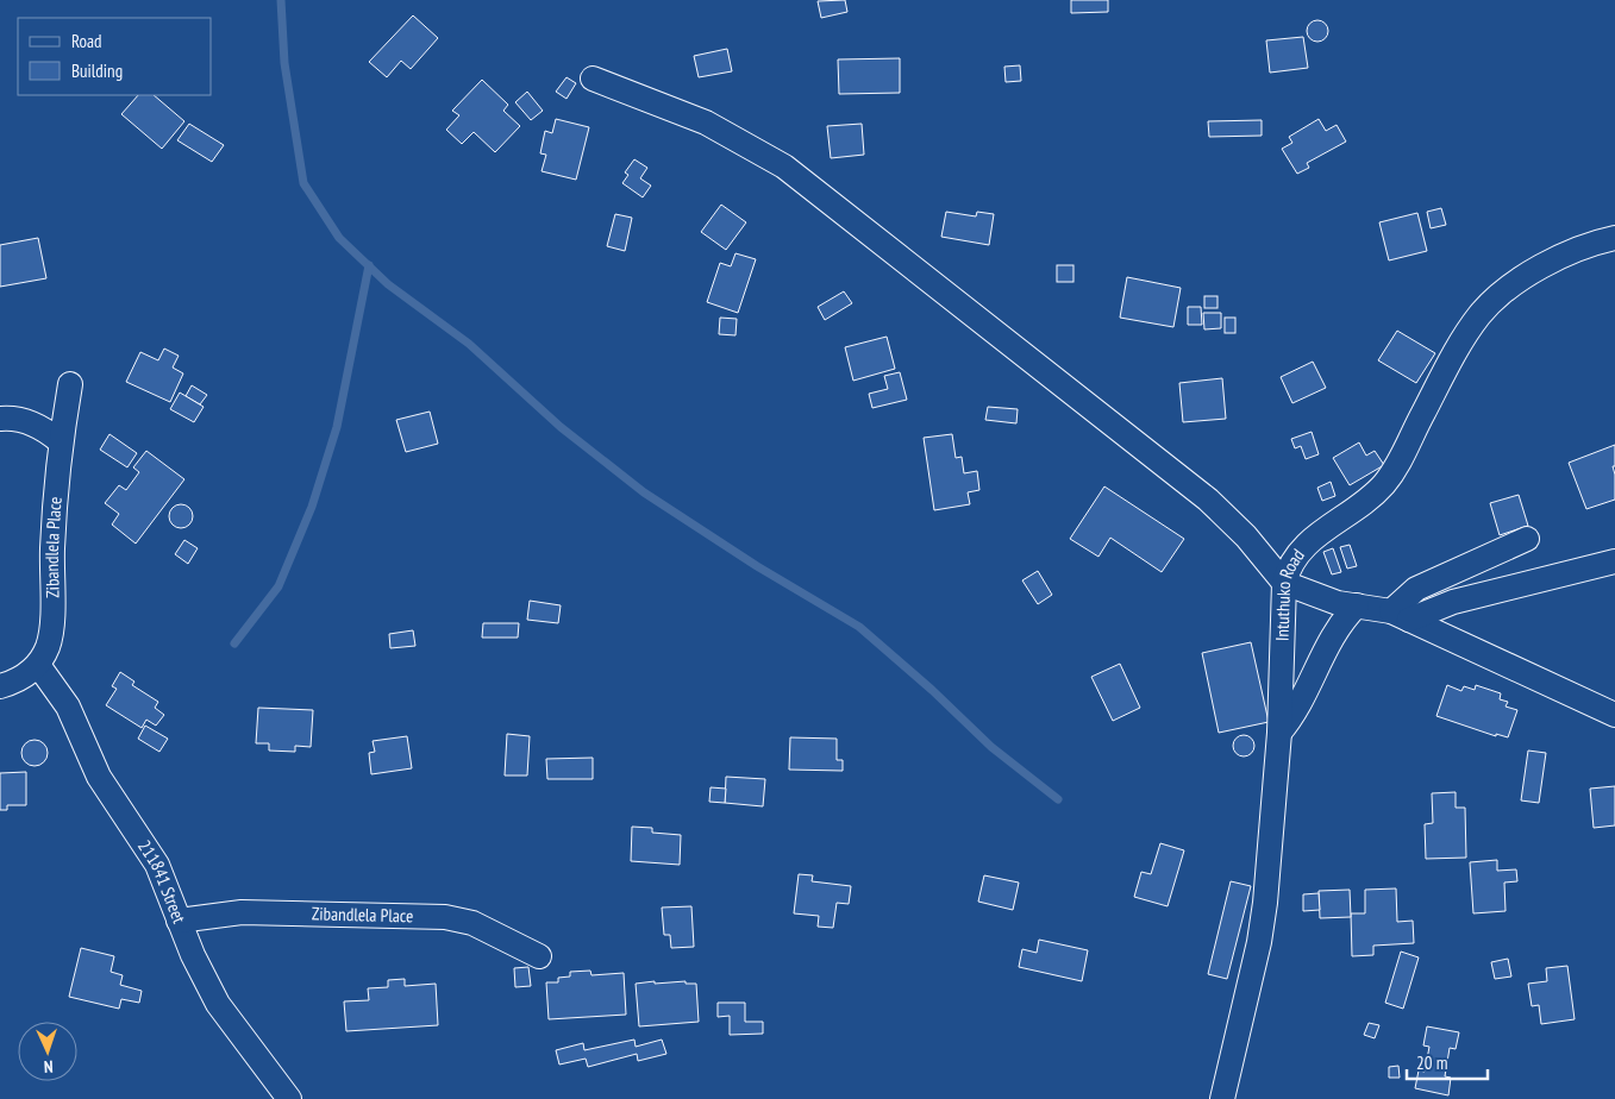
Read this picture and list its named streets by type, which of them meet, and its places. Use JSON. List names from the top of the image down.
{
  "streets": {
    "street": ["Zibandlela Place", "Intuthuko Road", "211841 Street"]
  },
  "crossings": [
    ["Zibandlela Place", "211841 Street"]
  ],
  "legend": ["Road", "Building"],
  "scale_bar": "20 m",
  "north": "bottom"
}
